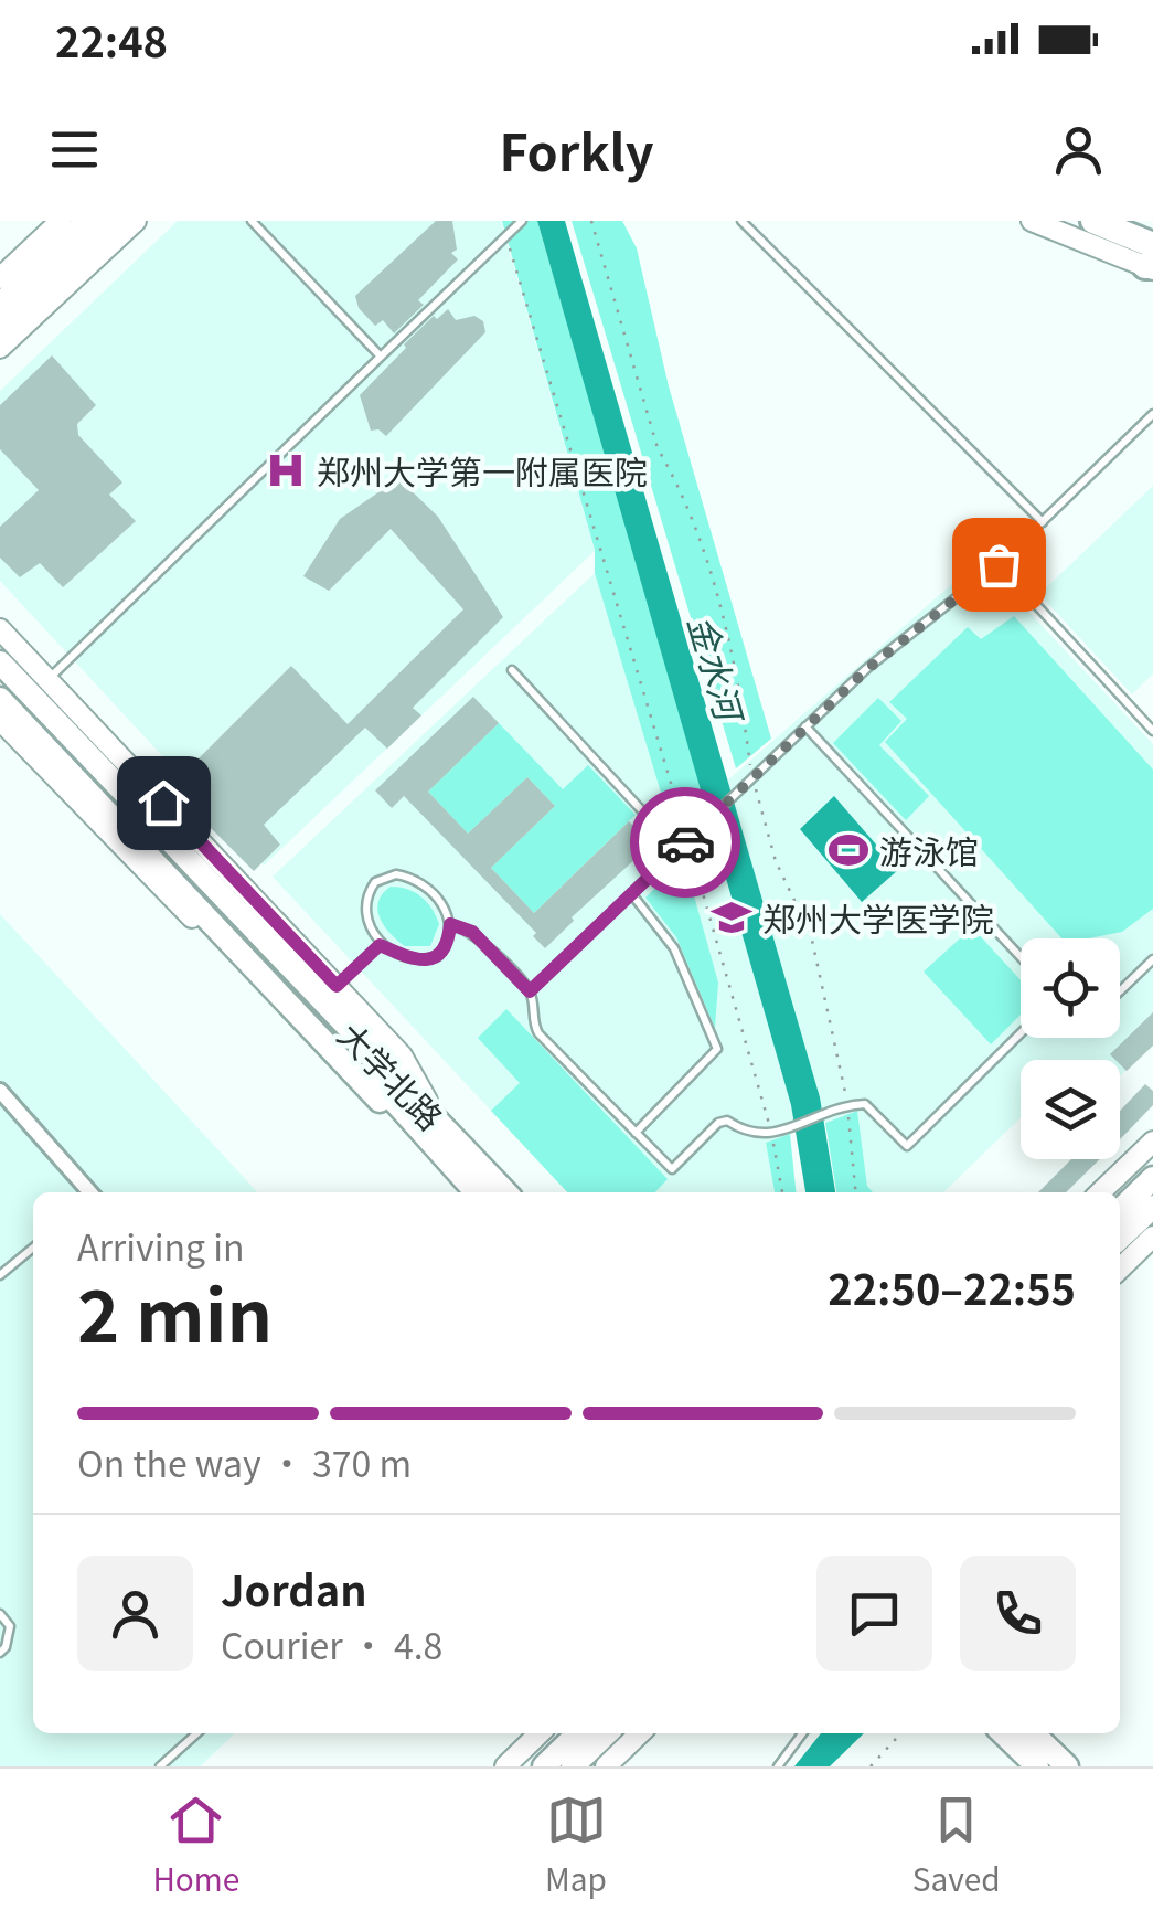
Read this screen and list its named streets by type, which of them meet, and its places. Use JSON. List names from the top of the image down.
{
  "streets": {
    "main road": ["大学北路"]
  },
  "water": ["金水河"],
  "places": {
    "hospital": ["郑州大学第一附属医院"],
    "sports": ["游泳馆"],
    "school or university": ["郑州大学医学院"]
  },
  "page": {
    "status": "22:48",
    "header": "Forkly",
    "heading": ["2 min", "Arriving in", "22:50–22:55"],
    "panel": ["Jordan", "Courier · 4.8"],
    "bar": "On the way · 370 m",
    "tabs": ["Home", "Map", "Saved"]
  }
}
